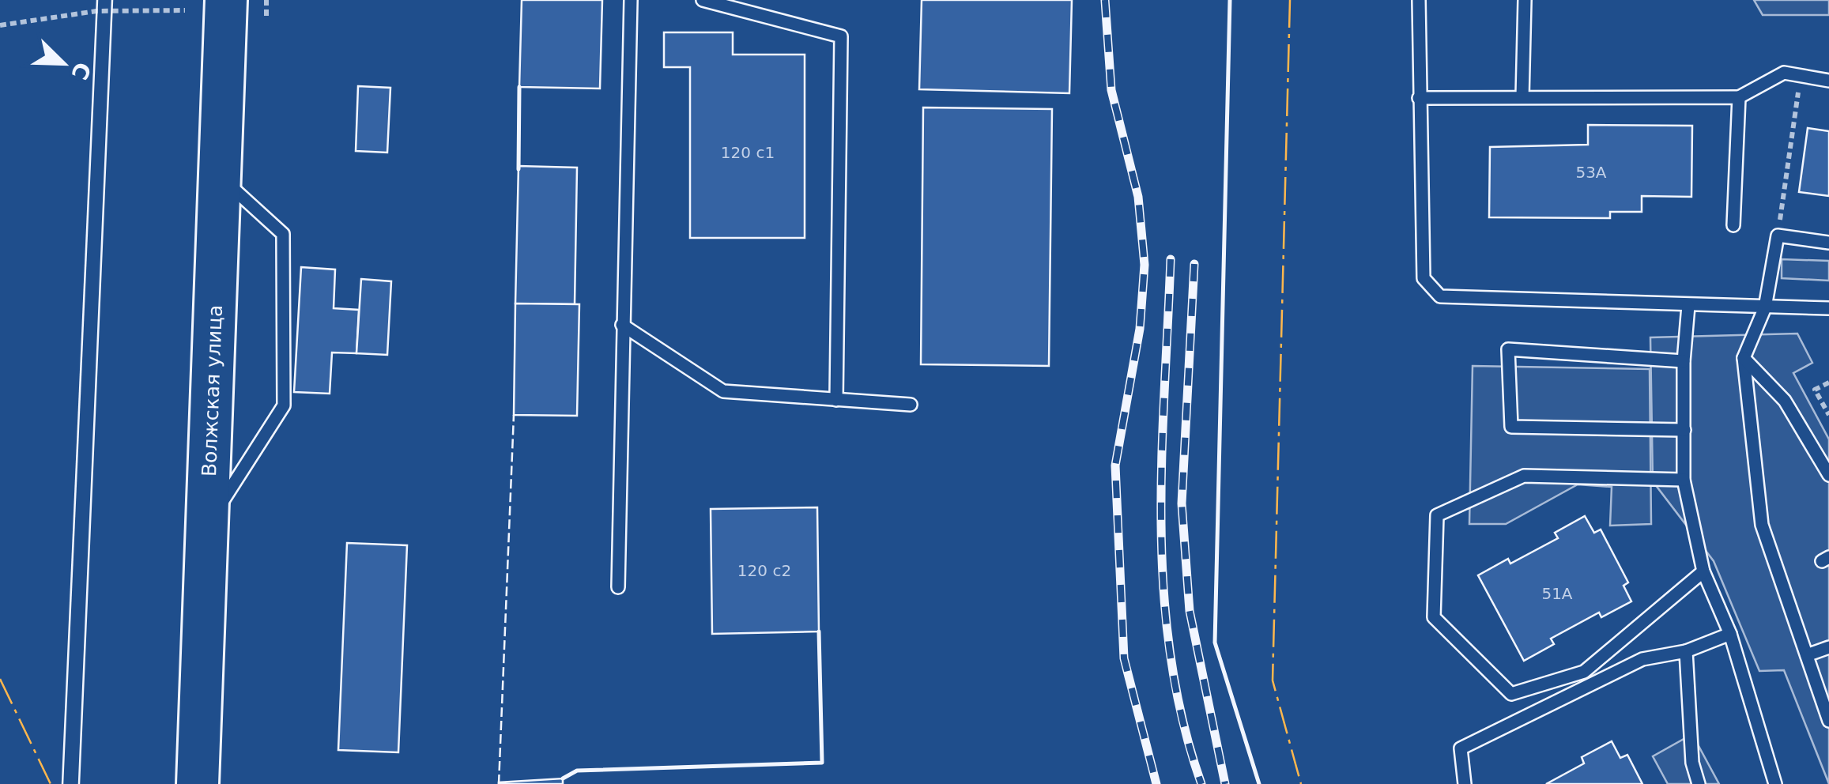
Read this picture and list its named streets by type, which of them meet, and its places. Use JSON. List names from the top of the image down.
{
  "streets": {
    "main road": ["Волжская улица"]
  },
  "house_numbers": [
    "120 с1",
    "53А",
    "120 с2",
    "51А"
  ],
  "north": "bottom right"
}
